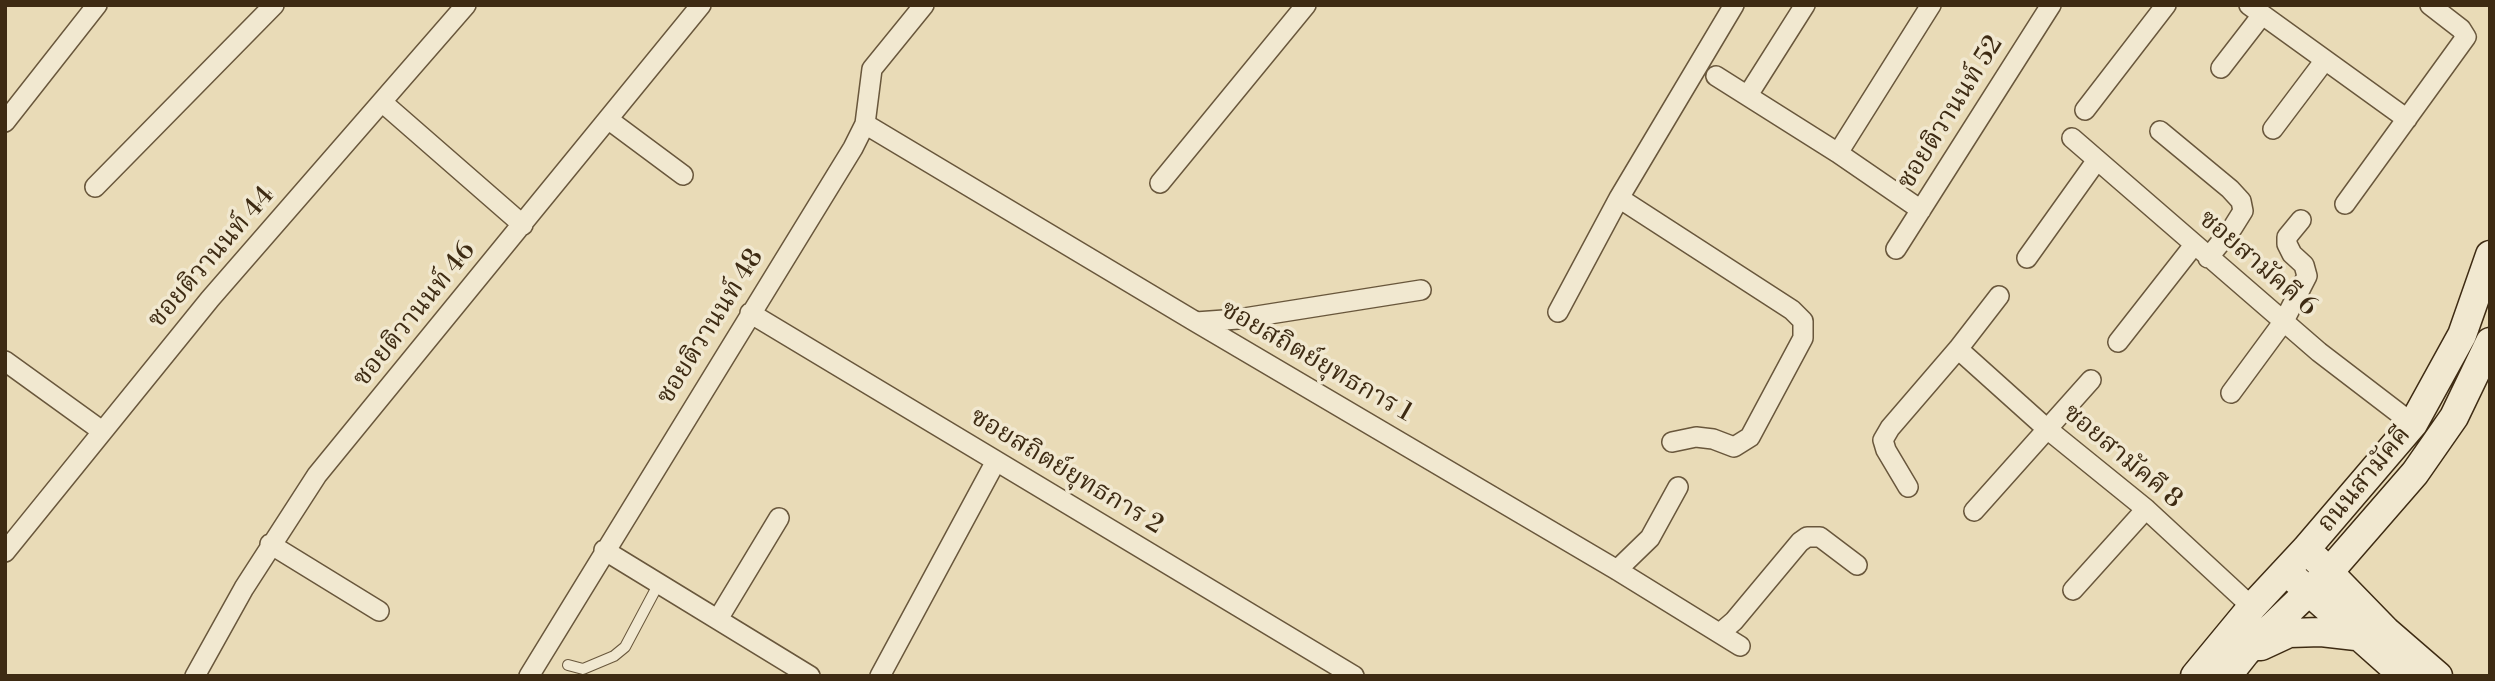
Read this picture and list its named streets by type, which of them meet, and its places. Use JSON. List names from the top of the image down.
{
  "streets": {
    "main road": ["ถนนสามัคคี"],
    "street": [
      "ซอยติวานนท์ 52",
      "ซอยติวานนท์ 44",
      "ซอยสามัคคี 6",
      "ซอยติวานนท์ 46",
      "ซอยติวานนท์ 48",
      "ซอยสถิตย์ยุทธการ 1",
      "ซอยสามัคคี 8",
      "ซอยสถิตย์ยุทธการ 2"
    ]
  },
  "crossings": [
    ["ซอยสามัคคี 6", "ถนนสามัคคี"],
    ["ซอยติวานนท์ 48", "ซอยสถิตย์ยุทธการ 1"],
    ["ซอยติวานนท์ 48", "ซอยสถิตย์ยุทธการ 2"],
    ["ซอยสามัคคี 8", "ถนนสามัคคี"]
  ]
}
